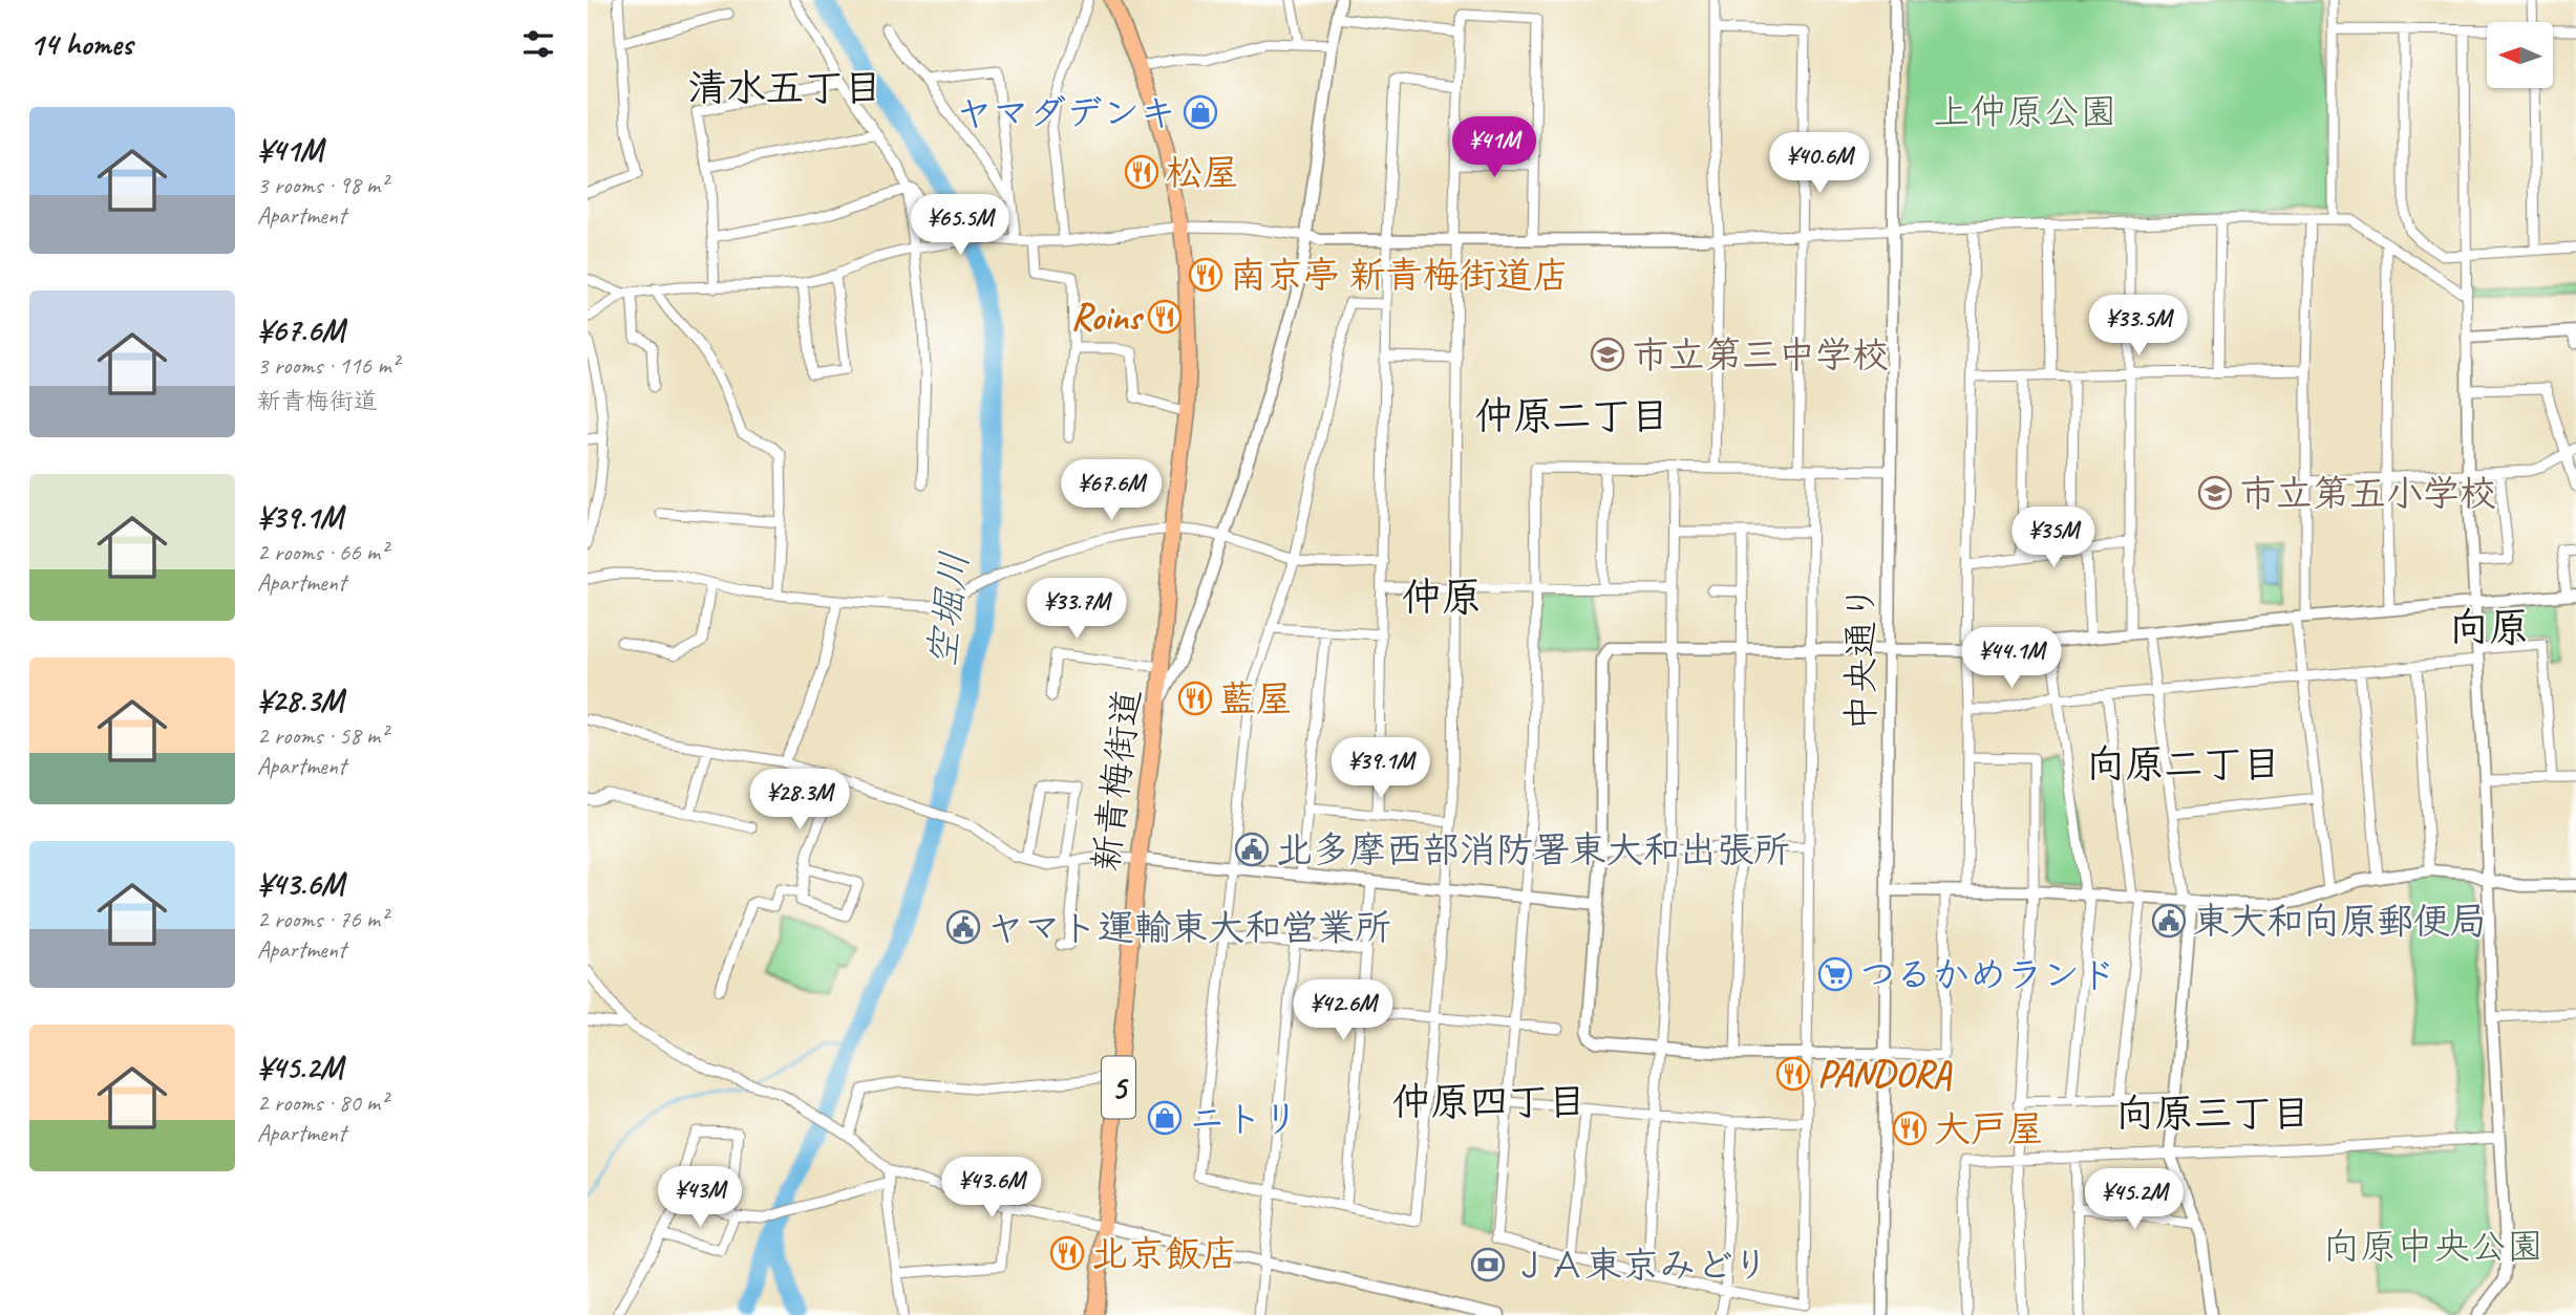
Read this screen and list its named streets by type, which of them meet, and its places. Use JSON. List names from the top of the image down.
{
  "streets": {
    "main road": ["新青梅街道", "5"],
    "street": ["中央通り"]
  },
  "districts": [
    "清水五丁目",
    "仲原二丁目",
    "仲原",
    "向原",
    "向原二丁目",
    "仲原四丁目",
    "向原三丁目"
  ],
  "water": ["空堀川"],
  "parks": ["上仲原公園", "向原中央公園"],
  "places": {
    "shop": ["ヤマダデンキ", "ニトリ"],
    "restaurant": [
      "松屋",
      "南京亭 新青梅街道店",
      "Roins",
      "藍屋",
      "PANDORA",
      "大戸屋",
      "北京飯店"
    ],
    "school or university": ["市立第三中学校", "市立第五小学校"],
    "public building": ["北多摩西部消防署東大和出張所", "東大和向原郵便局", "ヤマト運輸東大和営業所"],
    "supermarket": ["つるかめランド"],
    "bank": ["ＪＡ東京みどり"]
  },
  "north": "left",
  "page": {
    "heading": "14 homes",
    "list": [
      {
        "name": "¥41M",
        "note": "3 rooms · 98 m² · Apartment"
      },
      {
        "name": "¥67.6M",
        "note": "3 rooms · 116 m² · 新青梅街道"
      },
      {
        "name": "¥39.1M",
        "note": "2 rooms · 66 m² · Apartment"
      },
      {
        "name": "¥28.3M",
        "note": "2 rooms · 58 m² · Apartment"
      },
      {
        "name": "¥43.6M",
        "note": "2 rooms · 76 m² · Apartment"
      },
      {
        "name": "¥45.2M",
        "note": "2 rooms · 80 m² · Apartment"
      }
    ],
    "price": [
      "¥41M",
      "¥40.6M",
      "¥65.5M",
      "¥33.5M",
      "¥67.6M",
      "¥35M",
      "¥33.7M",
      "¥44.1M",
      "¥39.1M",
      "¥28.3M",
      "¥42.6M",
      "¥43.6M",
      "¥43M",
      "¥45.2M"
    ]
  }
}
